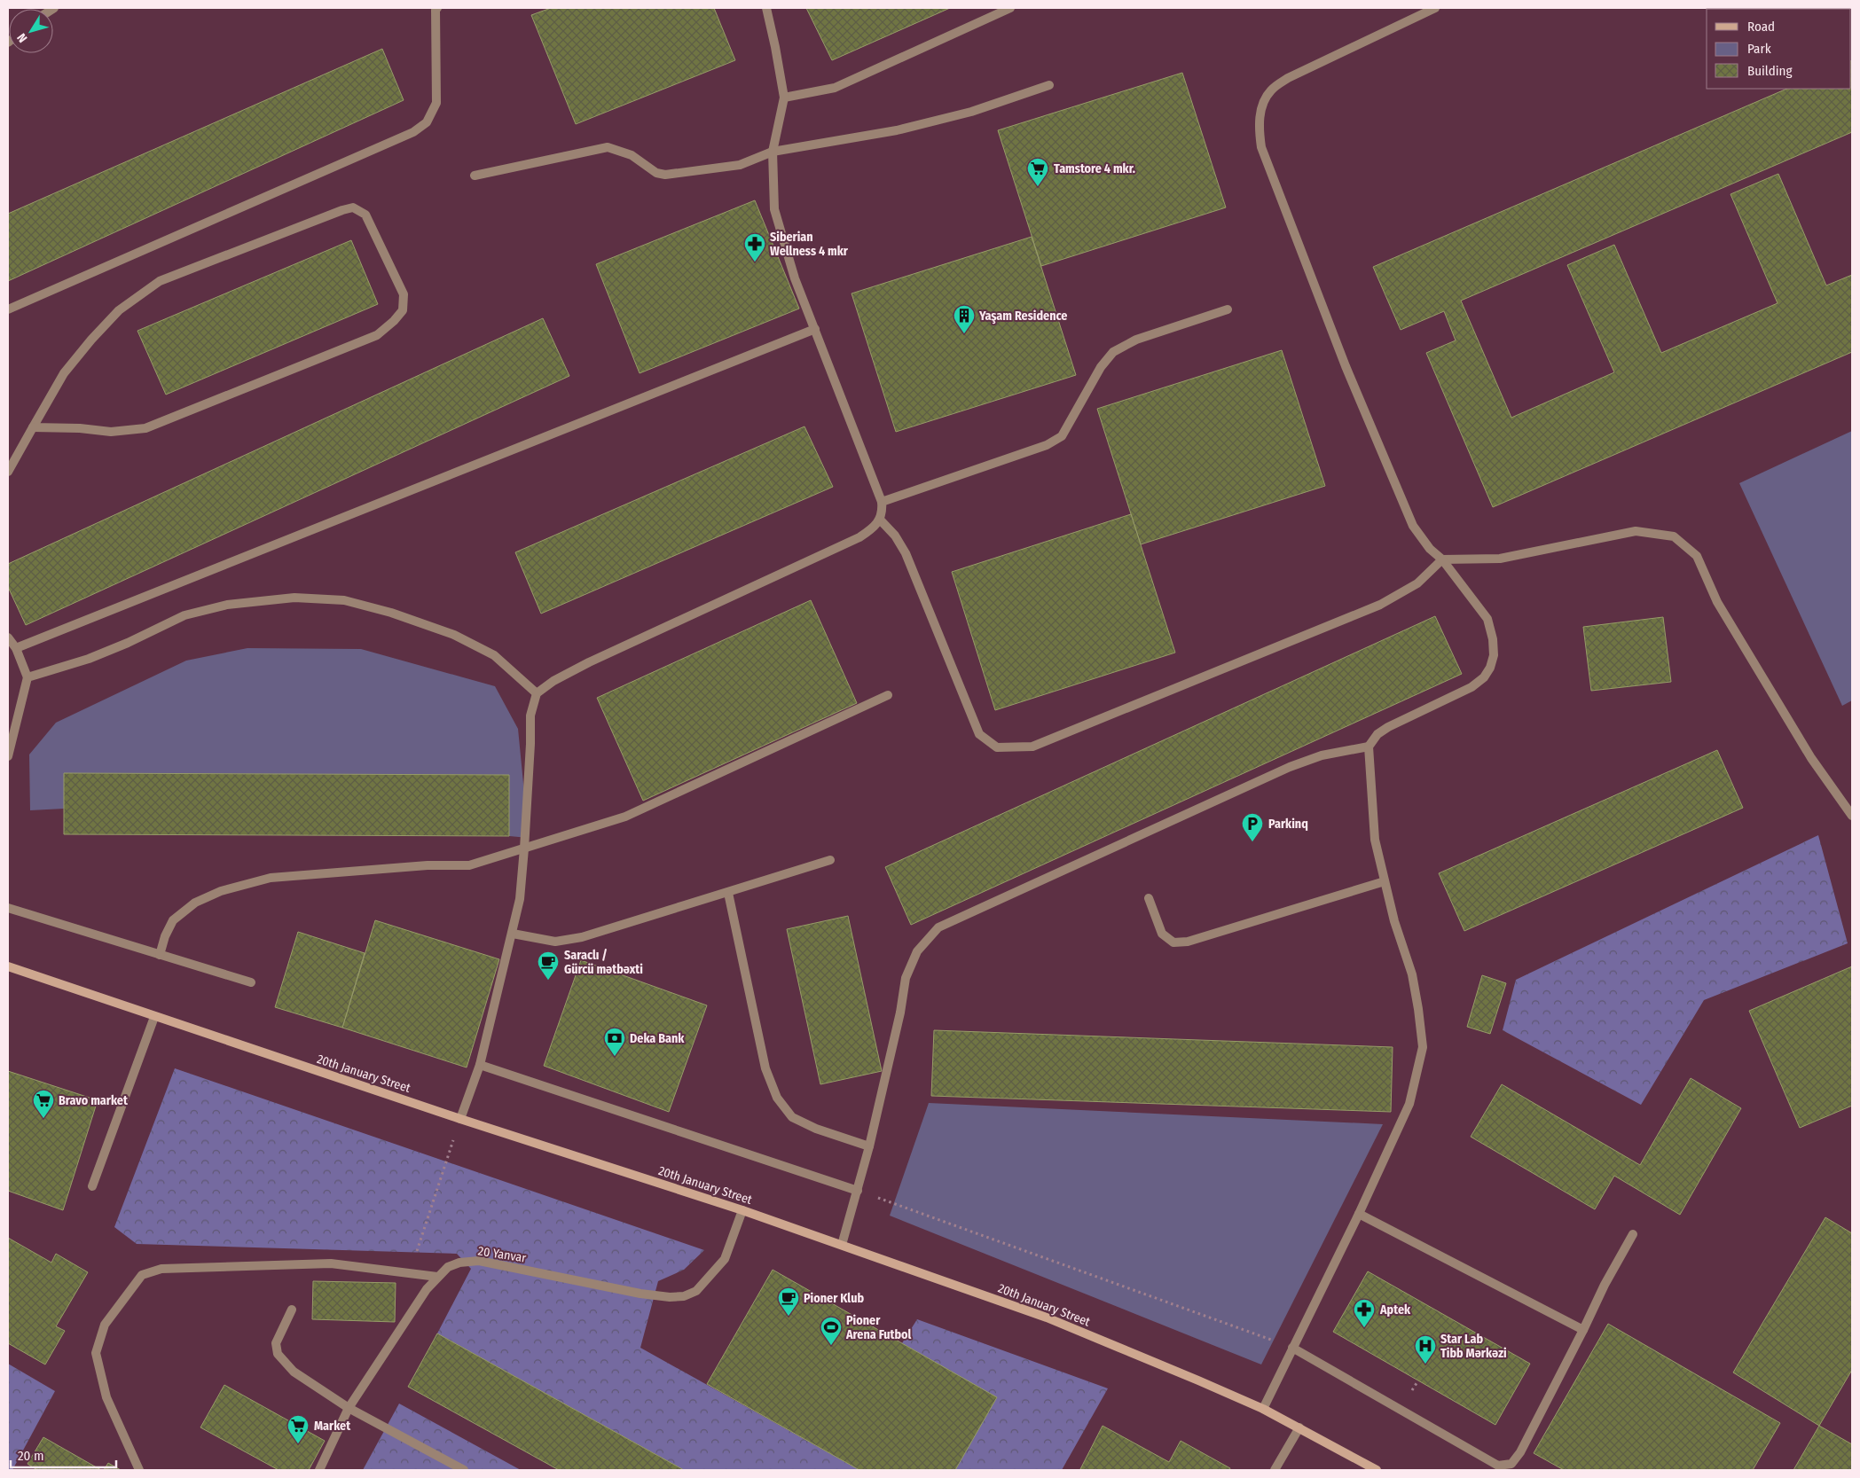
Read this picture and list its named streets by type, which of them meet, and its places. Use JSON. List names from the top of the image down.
{
  "streets": {
    "street": ["20th January Street", "20 Yanvar"]
  },
  "crossings": [
    ["20th January Street", "20 Yanvar"]
  ],
  "places": {
    "supermarket": ["Tamstore 4 mkr.", "Bravo market", "Market"],
    "pharmacy": ["Siberian Wellness 4 mkr", "Aptek"],
    "building": ["Yaşam Residence"],
    "parking": ["Parkinq"],
    "cafe": ["Saraclı / Gürcü mətbəxti", "Pioner Klub"],
    "bank": ["Deka Bank"],
    "sports": ["Pioner Arena Futbol"],
    "hospital": ["Star Lab Tibb Mәrkәzi"]
  },
  "legend": ["Road", "Park", "Building"],
  "scale_bar": "20 m",
  "north": "bottom left"
}
